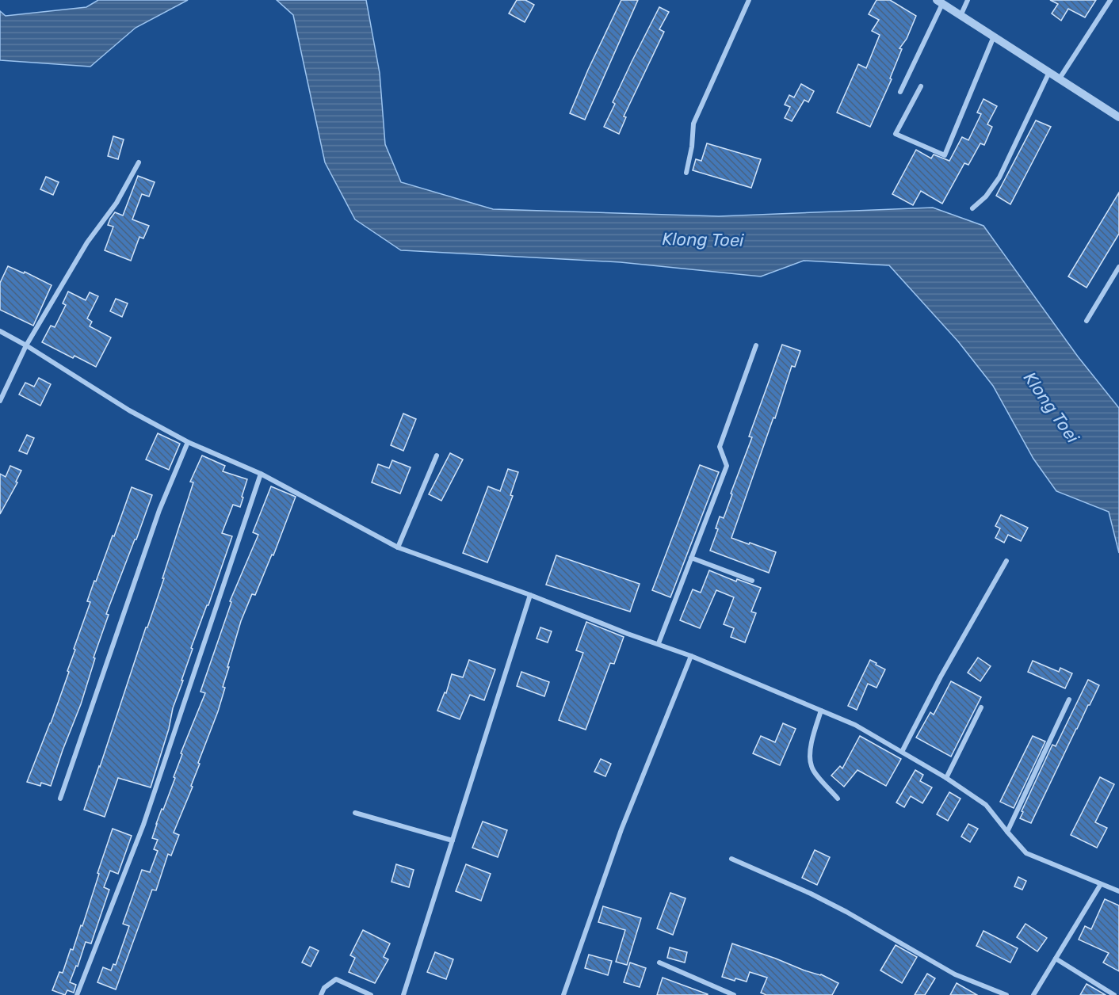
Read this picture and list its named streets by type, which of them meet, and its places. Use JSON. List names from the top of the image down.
{
  "water": ["Klong Toei"]
}
